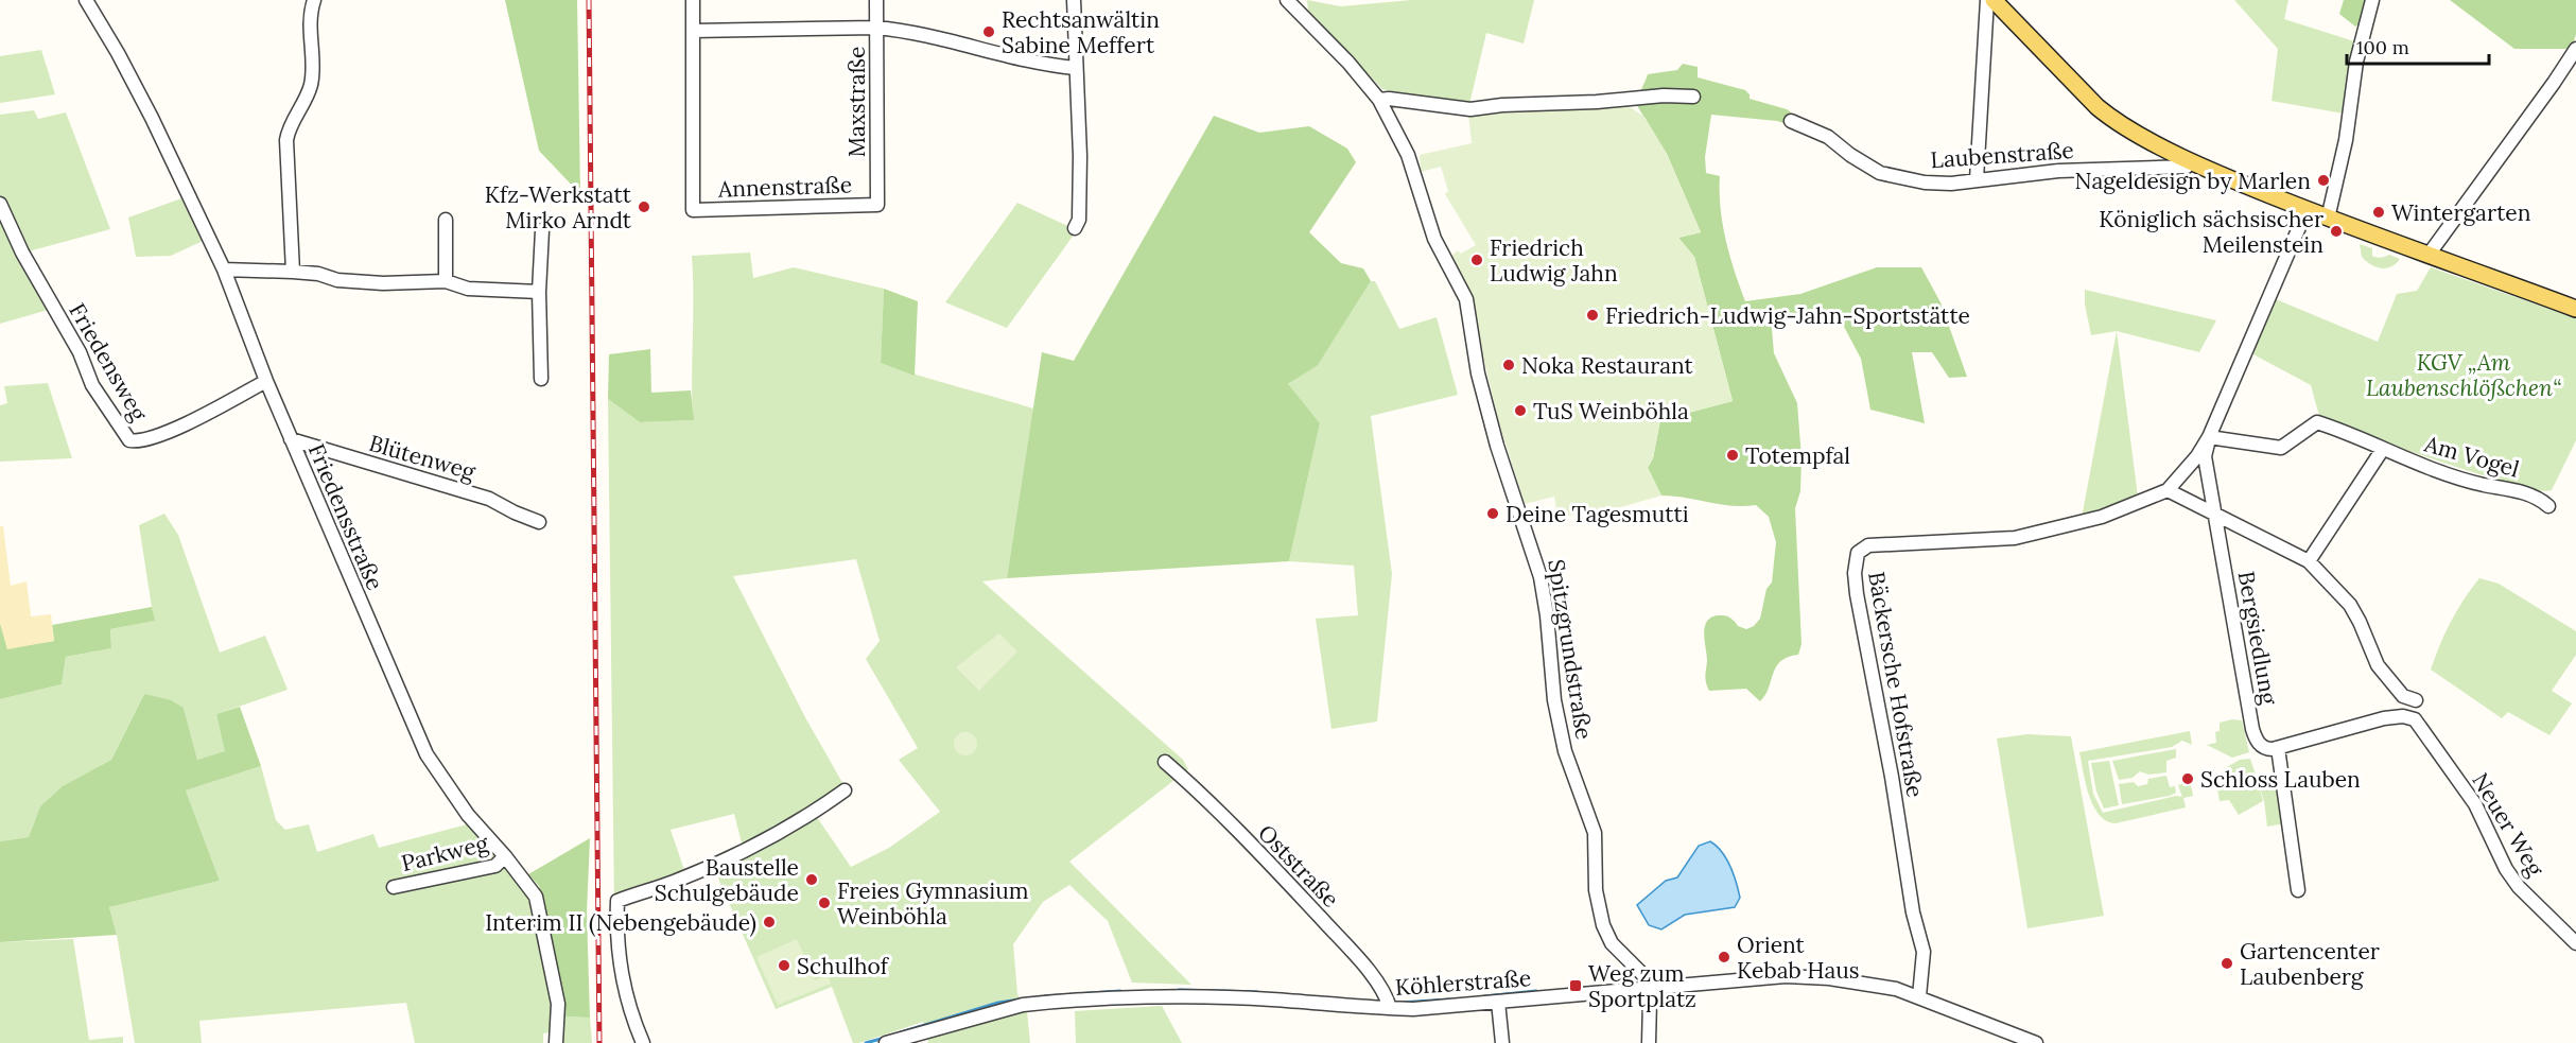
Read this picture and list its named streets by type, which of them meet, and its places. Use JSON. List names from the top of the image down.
{
  "streets": {
    "street": [
      "Maxstraße",
      "Laubenstraße",
      "Annenstraße",
      "Friedensweg",
      "Am Vogel",
      "Blütenweg",
      "Friedensstraße",
      "Bergsiedlung",
      "Spitzgrundstraße",
      "Bäckersche Hofstraße",
      "Neuer Weg",
      "Parkweg",
      "Oststraße",
      "Köhlerstraße"
    ]
  },
  "crossings": [
    ["Maxstraße", "Annenstraße"],
    ["Friedensweg", "Friedensstraße"],
    ["Am Vogel", "Bäckersche Hofstraße"],
    ["Blütenweg", "Friedensstraße"],
    ["Friedensstraße", "Parkweg"],
    ["Bergsiedlung", "Neuer Weg"],
    ["Spitzgrundstraße", "Köhlerstraße"],
    ["Bäckersche Hofstraße", "Köhlerstraße"],
    ["Oststraße", "Köhlerstraße"]
  ],
  "parks": ["KGV „Am Laubenschlößchen“"],
  "places": {
    "other": [
      "Rechtsanwältin Sabine Meffert",
      "Nageldesign by Marlen",
      "Kfz-Werkstatt Mirko Arndt",
      "Wintergarten",
      "Königlich sächsischer Meilenstein",
      "Friedrich Ludwig Jahn",
      "Friedrich-Ludwig-Jahn-Sportstätte",
      "Noka Restaurant",
      "TuS Weinböhla",
      "Totempfal",
      "Deine Tagesmutti",
      "Schloss Lauben",
      "Baustelle Schulgebäude",
      "Freies Gymnasium Weinböhla",
      "Interim II (Nebengebäude)",
      "Orient Kebab Haus",
      "Gartencenter Laubenberg",
      "Schulhof"
    ],
    "transit": ["Weg zum Sportplatz"]
  },
  "scale_bar": "100 m"
}
